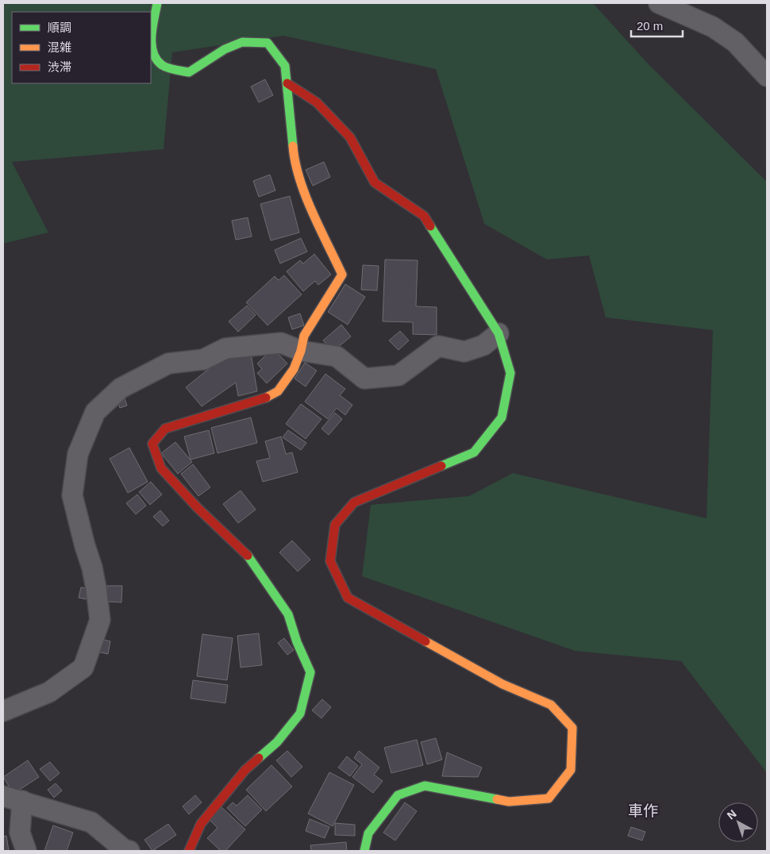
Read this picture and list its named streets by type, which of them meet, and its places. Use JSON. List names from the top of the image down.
{
  "districts": ["車作"],
  "legend": ["順調", "混雑", "渋滞"],
  "scale_bar": "20 m",
  "north": "top left"
}
